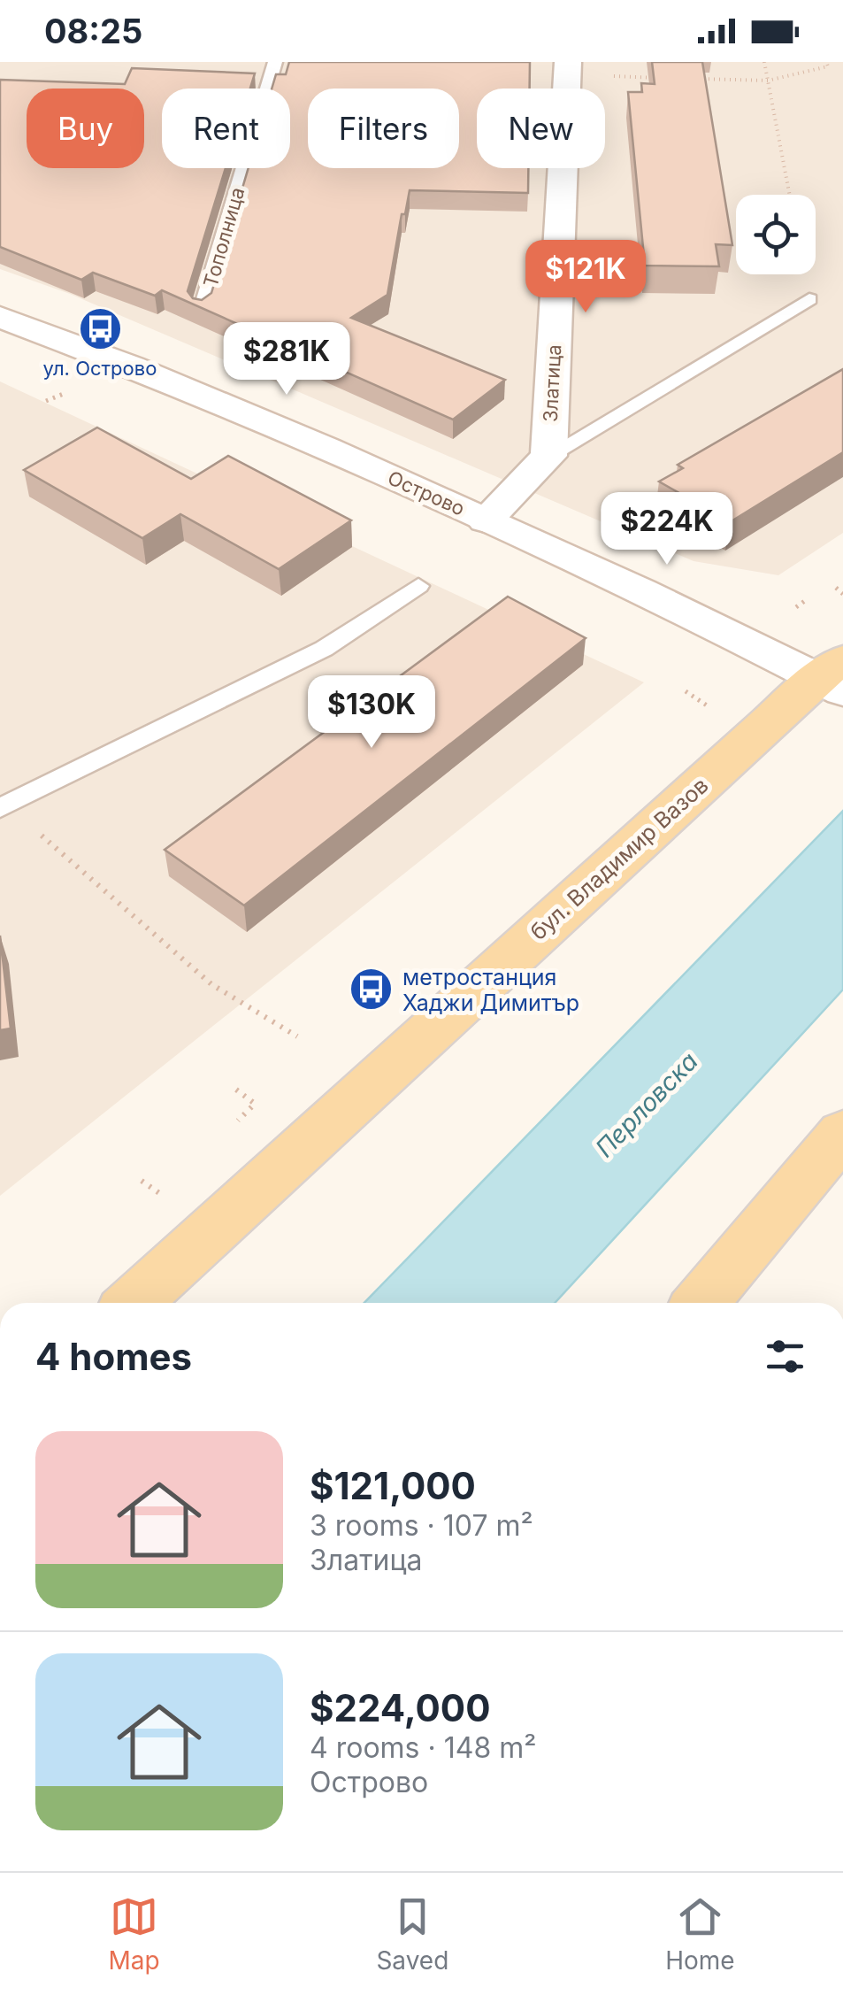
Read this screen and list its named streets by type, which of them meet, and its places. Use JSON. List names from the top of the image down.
{
  "streets": {
    "main road": ["бул. Владимир Вазов"],
    "street": ["Златица", "Острово"],
    "lane": ["Тополница"]
  },
  "crossings": [
    ["Острово", "бул. Владимир Вазов"]
  ],
  "water": ["Перловска"],
  "places": {
    "bus stop": ["ул. Острово", "метростанция Хаджи Димитър"]
  },
  "page": {
    "status": "08:25",
    "chip": [
      "Buy",
      "Rent",
      "Filters",
      "New"
    ],
    "price": [
      "$121K",
      "$281K",
      "$224K",
      "$130K"
    ],
    "heading": "4 homes",
    "list": [
      {
        "name": "$121,000",
        "note": "3 rooms · 107 m² · Златица"
      },
      {
        "name": "$224,000",
        "note": "4 rooms · 148 m² · Острово"
      }
    ],
    "tabs": ["Map", "Saved", "Home"]
  }
}
